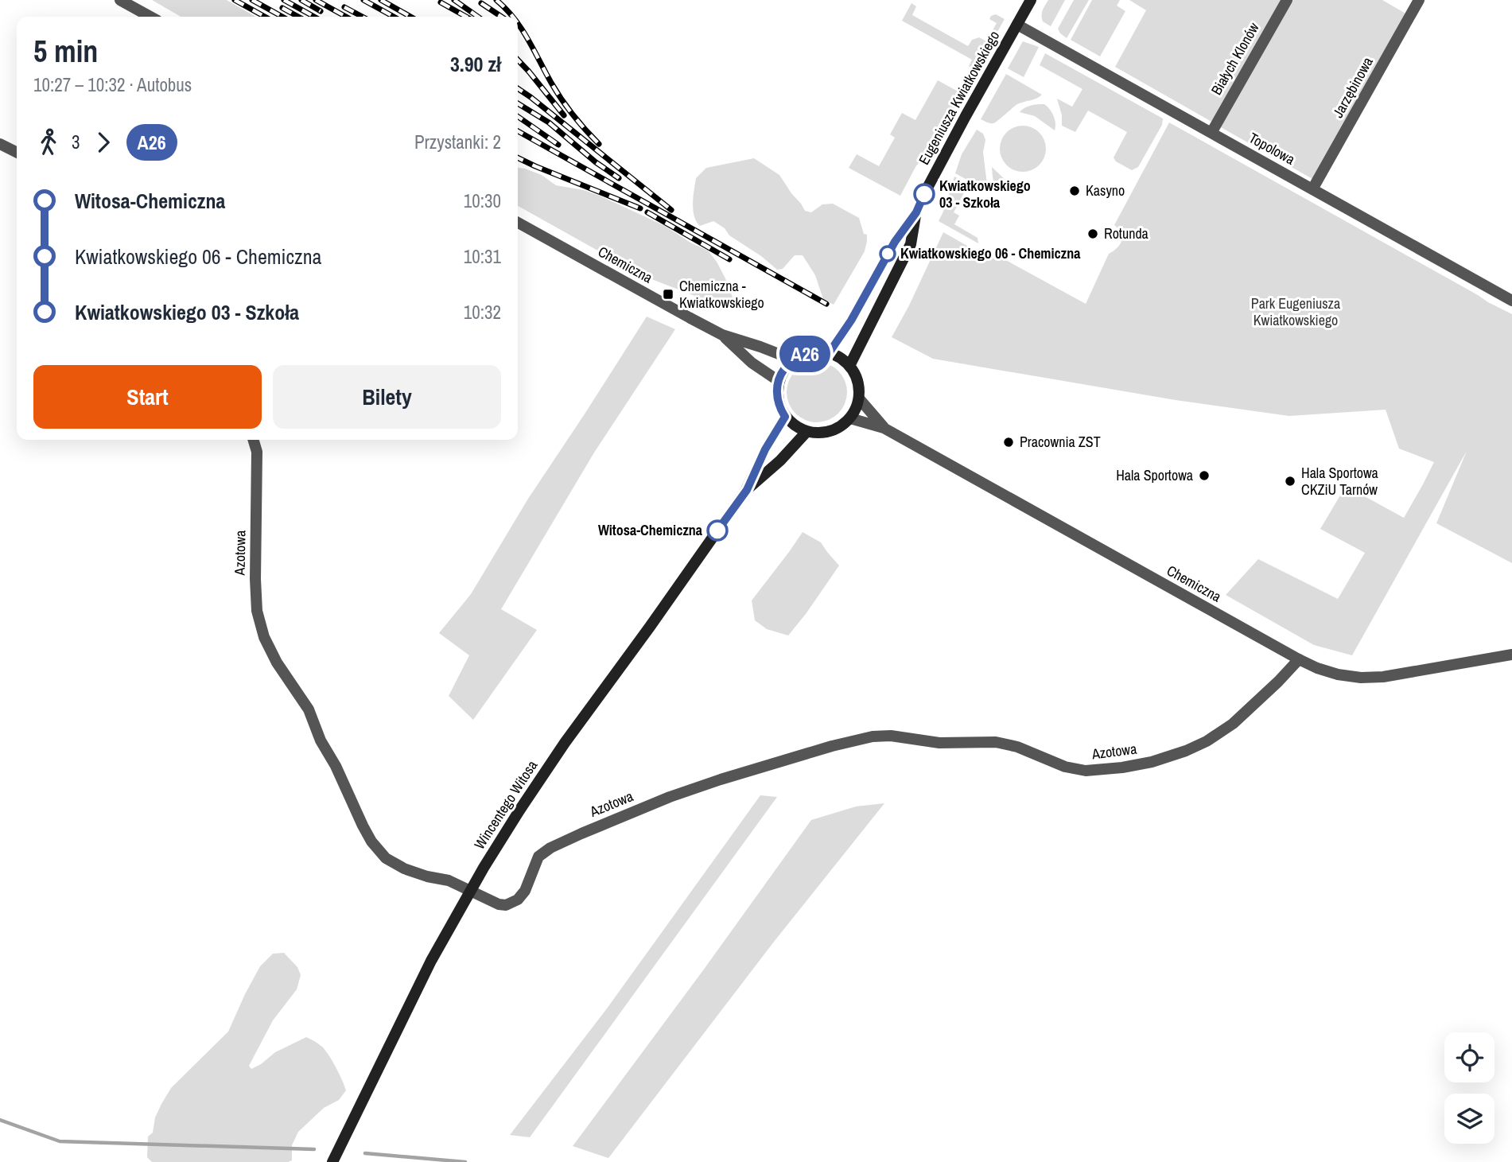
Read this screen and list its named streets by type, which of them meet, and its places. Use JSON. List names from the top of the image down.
{
  "streets": {
    "main road": ["Eugeniusza Kwiatkowskiego", "Wincentego Witosa"],
    "street": [
      "Białych Klonów",
      "Jarzębinowa",
      "Topolowa",
      "Chemiczna",
      "Azotowa"
    ]
  },
  "crossings": [
    ["Białych Klonów", "Topolowa"],
    ["Jarzębinowa", "Topolowa"],
    ["Eugeniusza Kwiatkowskiego", "Topolowa"],
    ["Eugeniusza Kwiatkowskiego", "Chemiczna"],
    ["Eugeniusza Kwiatkowskiego", "Wincentego Witosa"],
    ["Chemiczna", "Azotowa"],
    ["Chemiczna", "Wincentego Witosa"],
    ["Azotowa", "Wincentego Witosa"]
  ],
  "parks": ["Park Eugeniusza Kwiatkowskiego"],
  "places": {
    "other": [
      "Kasyno",
      "Kwiatkowskiego 03 - Szkoła",
      "Rotunda",
      "Kwiatkowskiego 06 - Chemiczna",
      "Pracownia ZST",
      "Hala Sportowa",
      "Hala Sportowa CKZiU Tarnów",
      "Witosa-Chemiczna"
    ],
    "transit": ["Chemiczna - Kwiatkowskiego"]
  },
  "lines": ["bus line A26"],
  "page": {
    "on_map": "A26",
    "heading": ["5 min", "10:27 – 10:32 · Autobus", "3.90 zł"],
    "legs": ["3", "A26", "Przystanki: 2"],
    "list": [
      {
        "name": "Witosa-Chemiczna",
        "value": "10:30"
      },
      {
        "name": "Kwiatkowskiego 06 - Chemiczna",
        "value": "10:31"
      },
      {
        "name": "Kwiatkowskiego 03 - Szkoła",
        "value": "10:32"
      }
    ],
    "buttons": ["Start", "Bilety"]
  }
}
